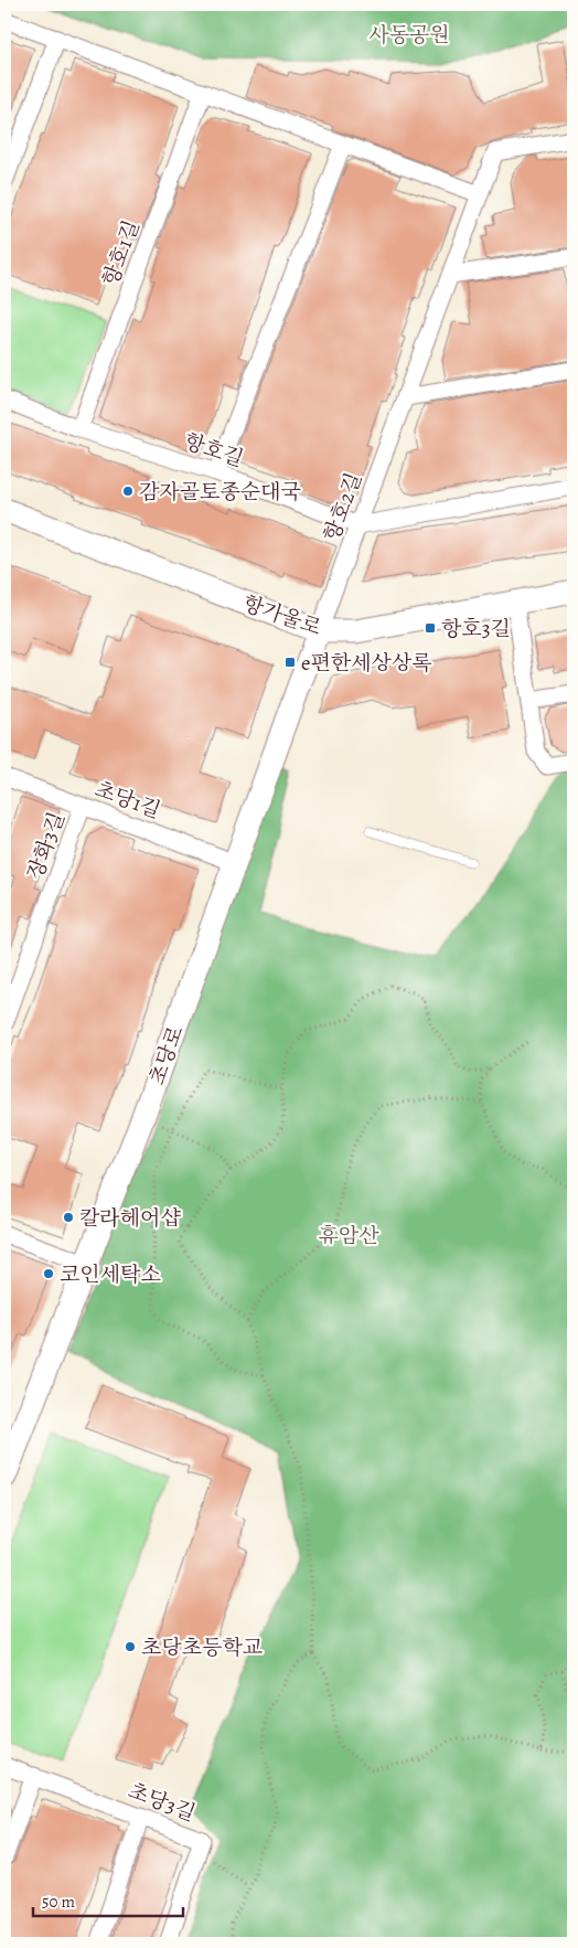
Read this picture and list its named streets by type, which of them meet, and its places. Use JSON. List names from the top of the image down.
{
  "streets": {
    "street": [
      "항호1길",
      "항호길",
      "항호2길",
      "항가울로",
      "초당1길",
      "장화3길",
      "초당로",
      "초당3길"
    ]
  },
  "crossings": [
    ["항호1길", "항호길"],
    ["항호길", "항호2길"],
    ["항호2길", "항가울로"],
    ["항호2길", "초당로"],
    ["항가울로", "초당로"],
    ["초당1길", "장화3길"],
    ["초당1길", "초당로"]
  ],
  "parks": ["사동공원", "휴암산"],
  "places": {
    "other": [
      "감자골토종순대국",
      "칼라헤어샵",
      "코인세탁소",
      "초당초등학교"
    ],
    "transit": ["항호3길", "e편한세상상록"]
  },
  "scale_bar": "50 m"
}
